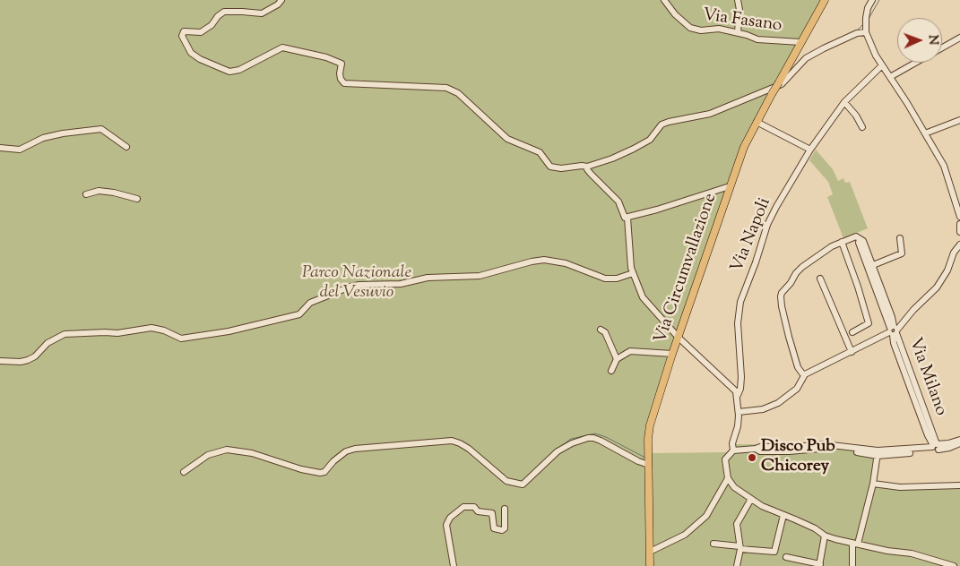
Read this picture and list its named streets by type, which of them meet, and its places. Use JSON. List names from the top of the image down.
{
  "streets": {
    "main road": ["Via Circumvallazione"],
    "street": ["Via Fasano", "Via Napoli", "Via Milano"]
  },
  "crossings": [
    ["Via Fasano", "Via Circumvallazione"]
  ],
  "parks": ["Parco Nazionale del Vesuvio"],
  "places": ["Disco Pub Chicorey"],
  "north": "right"
}
